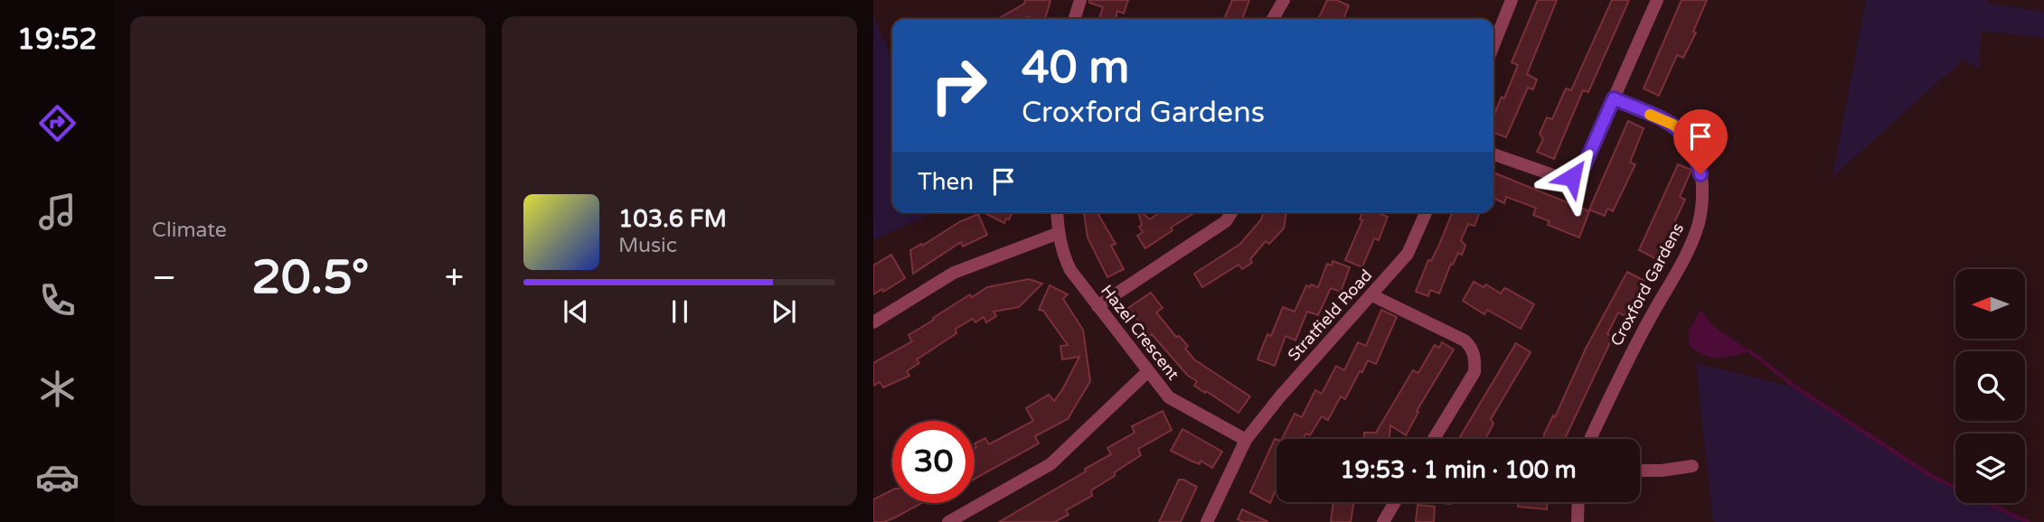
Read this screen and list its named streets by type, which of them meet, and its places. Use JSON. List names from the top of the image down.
{
  "streets": {
    "street": ["Croxford Gardens", "Stratfield Road", "Hazel Crescent"]
  },
  "crossings": [
    ["Stratfield Road", "Hazel Crescent"]
  ],
  "north": "left",
  "page": {
    "tabs": "19:52",
    "tile": "Climate",
    "turn": ["40 m", "Croxford Gardens"],
    "then": "Then",
    "song": ["103.6 FM", "Music"],
    "heat": ["−", "20.5°", "+"],
    "limit": "30",
    "trip": "19:53 · 1 min · 100 m"
  }
}
